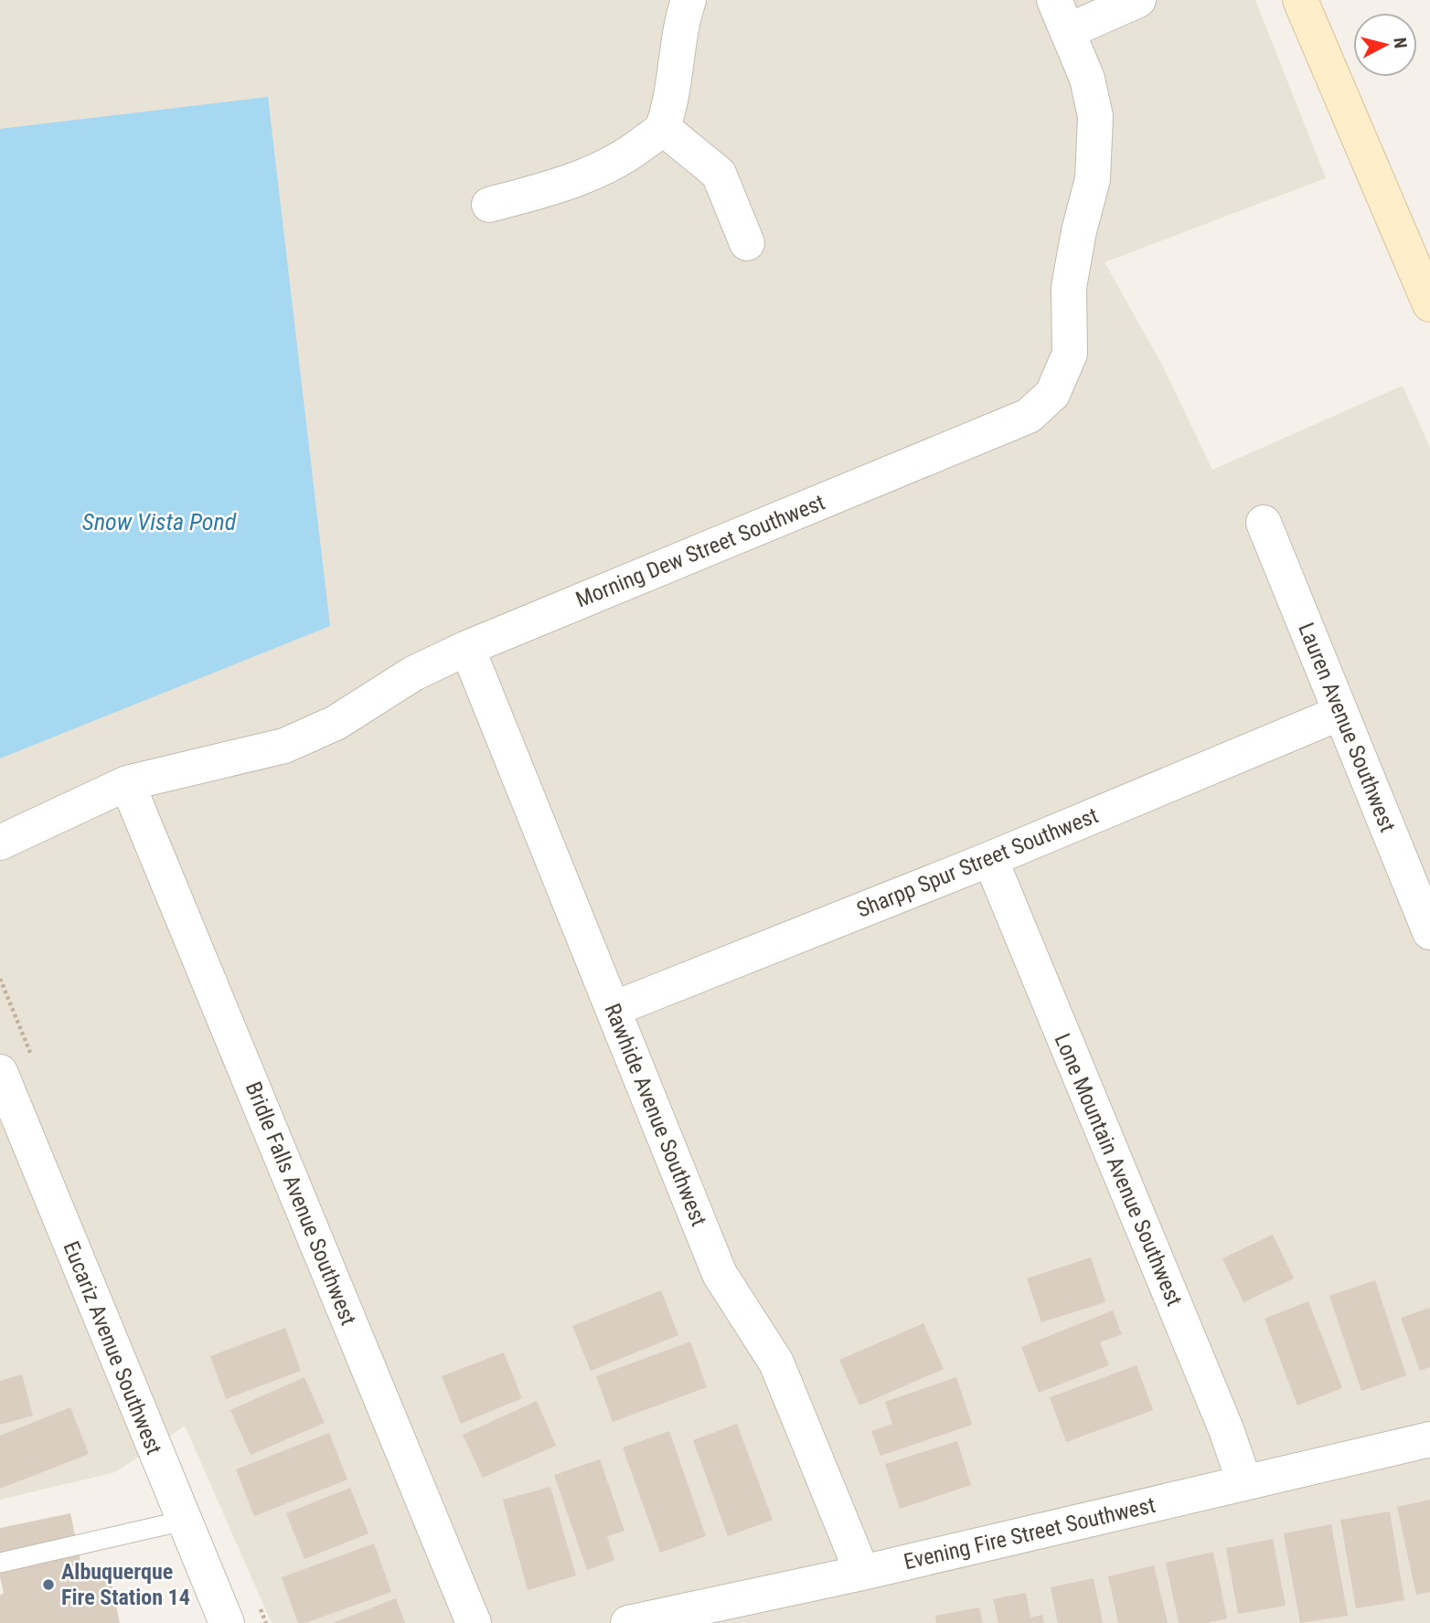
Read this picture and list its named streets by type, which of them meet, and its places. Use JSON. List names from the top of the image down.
{
  "streets": {
    "street": [
      "Morning Dew Street Southwest",
      "Lauren Avenue Southwest",
      "Sharpp Spur Street Southwest",
      "Rawhide Avenue Southwest",
      "Lone Mountain Avenue Southwest",
      "Bridle Falls Avenue Southwest",
      "Eucariz Avenue Southwest",
      "Evening Fire Street Southwest"
    ]
  },
  "crossings": [
    ["Morning Dew Street Southwest", "Rawhide Avenue Southwest"],
    ["Morning Dew Street Southwest", "Bridle Falls Avenue Southwest"],
    ["Lauren Avenue Southwest", "Sharpp Spur Street Southwest"],
    ["Sharpp Spur Street Southwest", "Rawhide Avenue Southwest"],
    ["Sharpp Spur Street Southwest", "Lone Mountain Avenue Southwest"],
    ["Rawhide Avenue Southwest", "Evening Fire Street Southwest"],
    ["Lone Mountain Avenue Southwest", "Evening Fire Street Southwest"]
  ],
  "water": ["Snow Vista Pond"],
  "places": ["Albuquerque Fire Station 14"],
  "north": "right"
}
